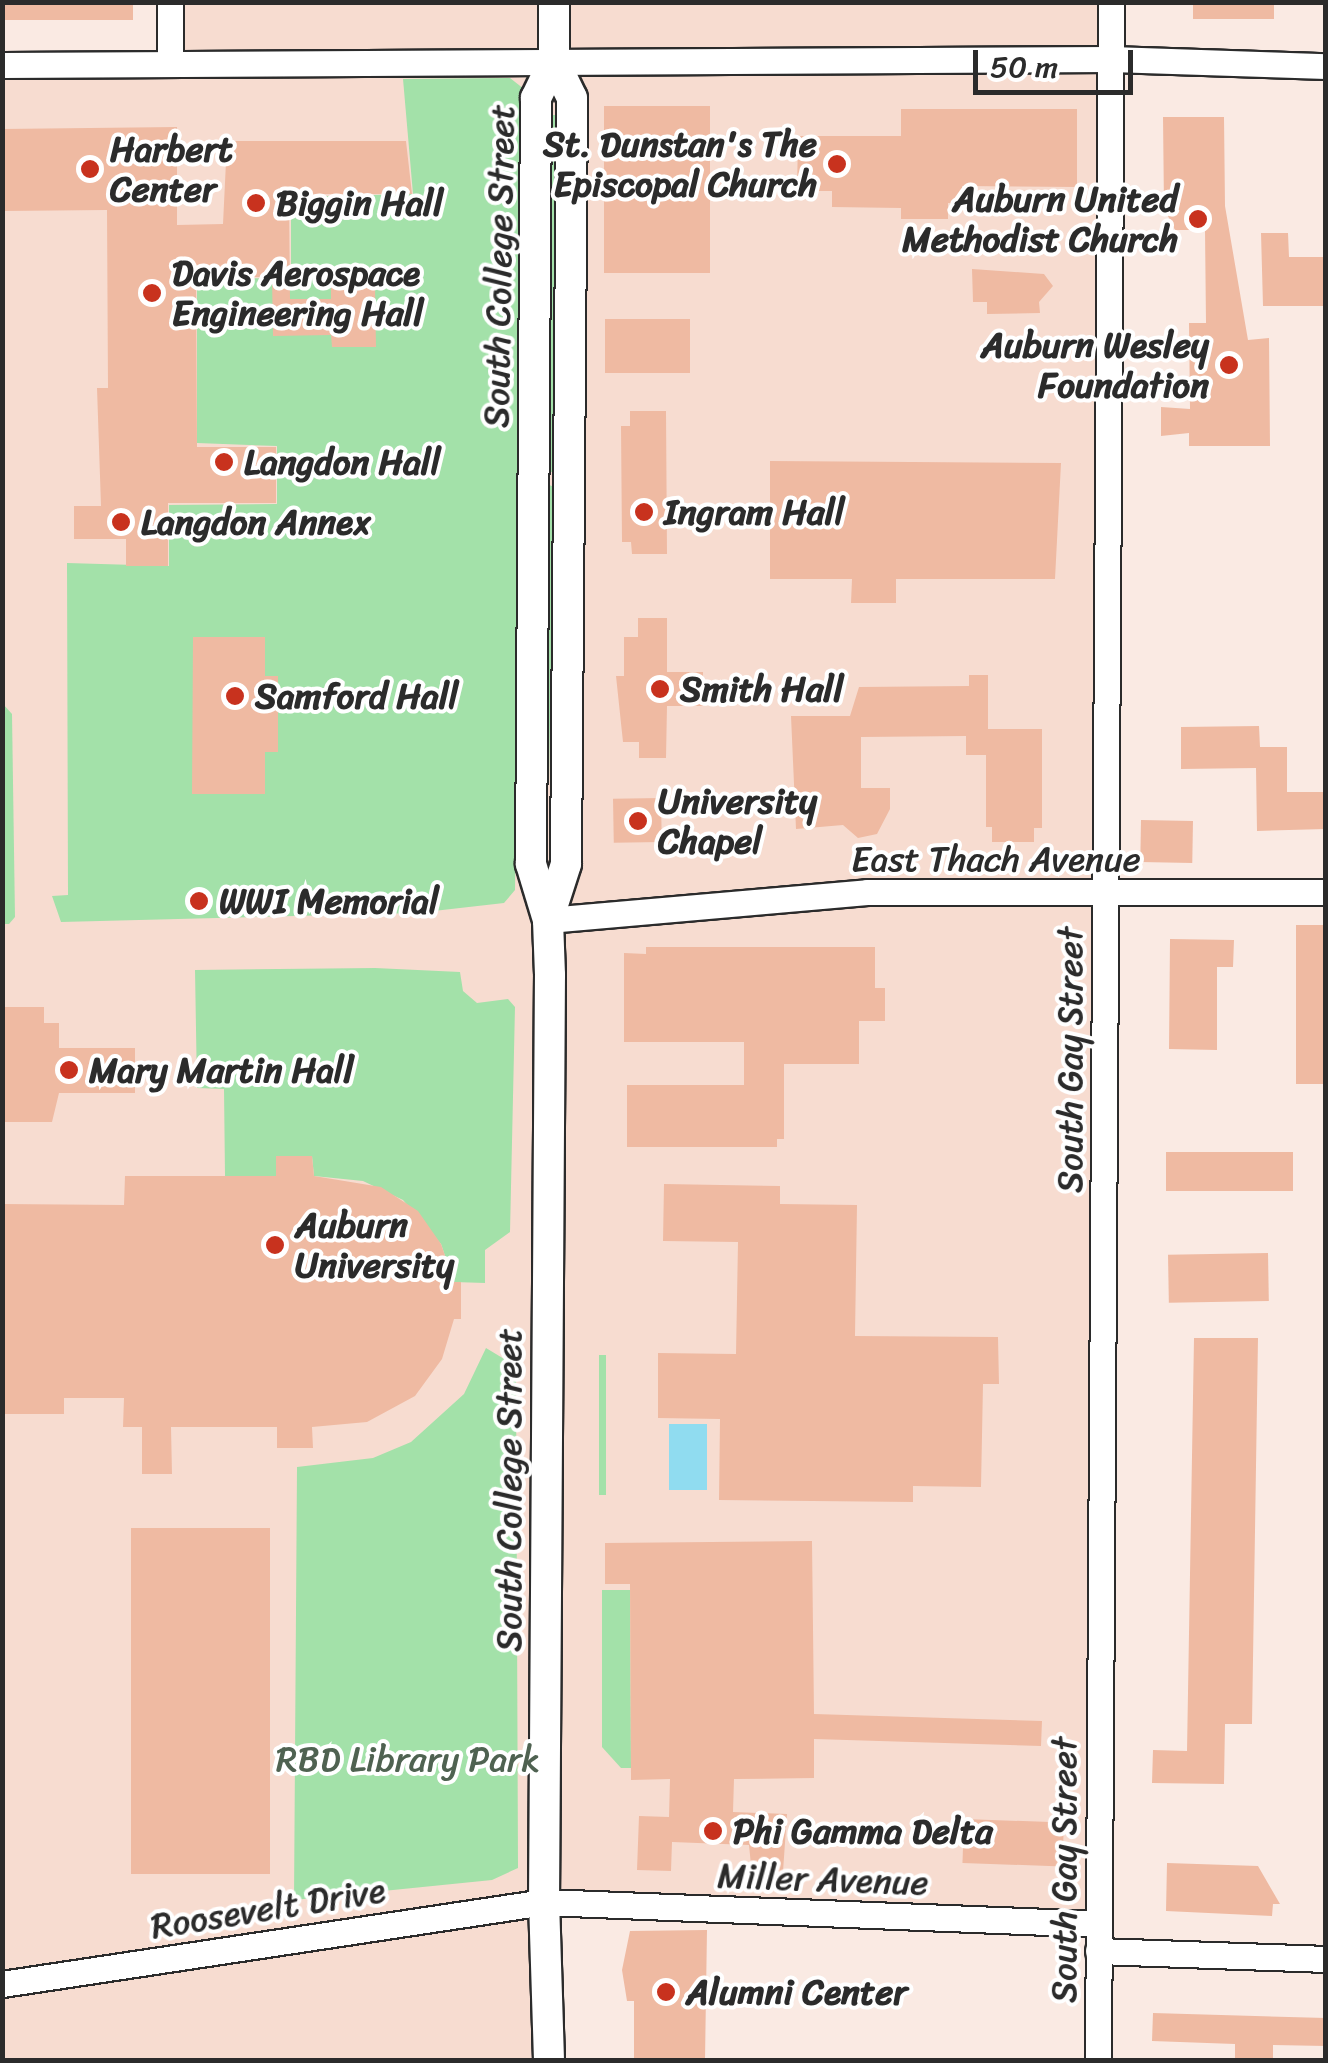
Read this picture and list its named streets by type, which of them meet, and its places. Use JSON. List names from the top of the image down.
{
  "streets": {
    "main road": ["South College Street"],
    "street": [
      "East Thach Avenue",
      "South Gay Street",
      "Miller Avenue",
      "Roosevelt Drive"
    ]
  },
  "crossings": [
    ["South College Street", "East Thach Avenue"],
    ["South College Street", "Miller Avenue"],
    ["South College Street", "Roosevelt Drive"],
    ["East Thach Avenue", "South Gay Street"],
    ["South Gay Street", "Miller Avenue"],
    ["Miller Avenue", "Roosevelt Drive"]
  ],
  "parks": ["RBD Library Park"],
  "places": [
    "St. Dunstan's The Episcopal Church",
    "Harbert Center",
    "Biggin Hall",
    "Auburn United Methodist Church",
    "Davis Aerospace Engineering Hall",
    "Auburn Wesley Foundation",
    "Langdon Hall",
    "Ingram Hall",
    "Langdon Annex",
    "Smith Hall",
    "Samford Hall",
    "University Chapel",
    "WWI Memorial",
    "Mary Martin Hall",
    "Auburn University",
    "Phi Gamma Delta",
    "Alumni Center"
  ],
  "scale_bar": "50 m"
}
